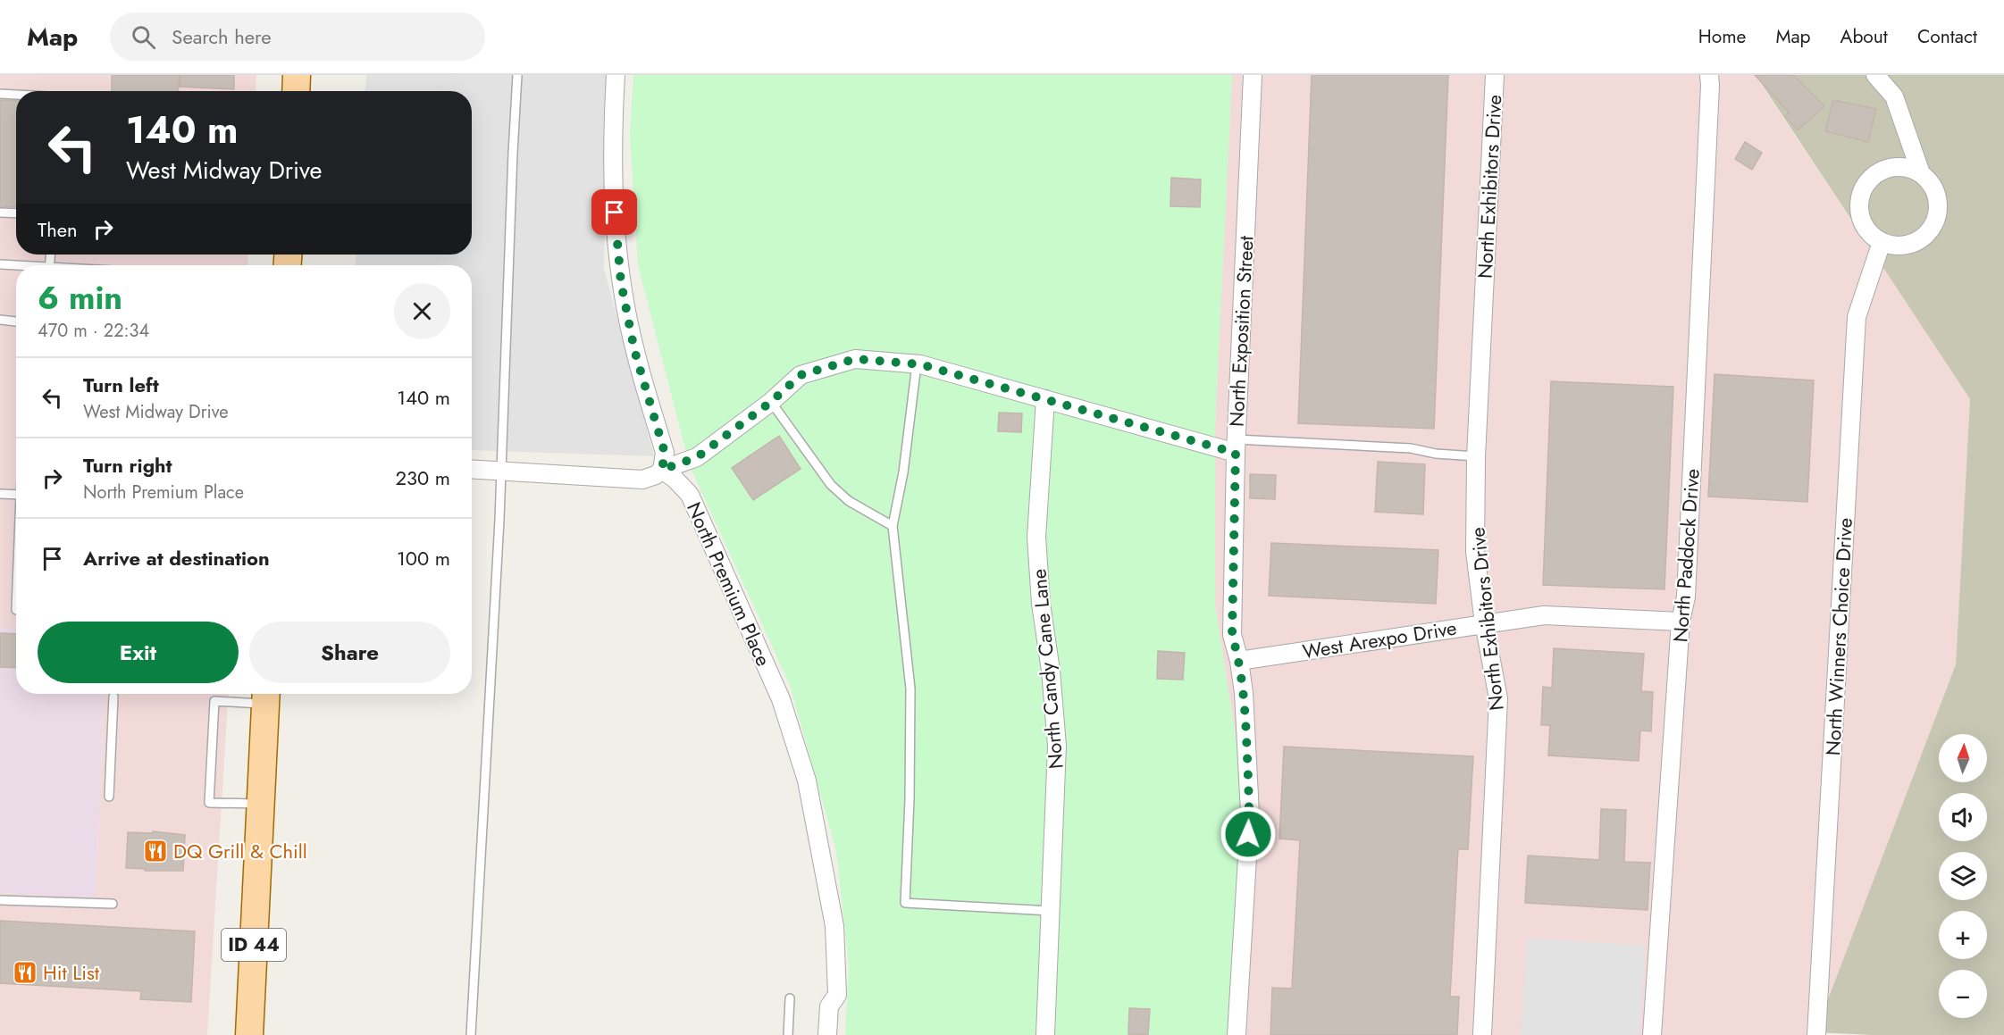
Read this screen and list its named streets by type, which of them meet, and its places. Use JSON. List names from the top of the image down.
{
  "streets": {
    "main road": ["ID 44"],
    "street": [
      "North Exhibitors Drive",
      "North Exposition Street",
      "North Paddock Drive",
      "North Premium Place",
      "North Winners Choice Drive",
      "West Arexpo Drive",
      "North Candy Cane Lane"
    ]
  },
  "crossings": [
    ["North Exhibitors Drive", "West Arexpo Drive"],
    ["North Exposition Street", "West Arexpo Drive"],
    ["North Paddock Drive", "West Arexpo Drive"]
  ],
  "places": {
    "restaurant": ["DQ Grill & Chill", "Hit List"]
  },
  "north": "top",
  "page": {
    "header": "Map",
    "search": "Search here",
    "nav": [
      "Home",
      "Map",
      "About",
      "Contact"
    ],
    "turn": ["140 m", "West Midway Drive"],
    "then": "Then",
    "heading": ["6 min", "470 m · 22:34"],
    "list": [
      {
        "name": "Turn left",
        "note": "West Midway Drive",
        "value": "140 m"
      },
      {
        "name": "Turn right",
        "note": "North Premium Place",
        "value": "230 m"
      },
      {
        "name": "Arrive at destination",
        "value": "100 m"
      }
    ],
    "buttons": ["Exit", "Share"],
    "map_buttons": ["+", "−"]
  }
}
